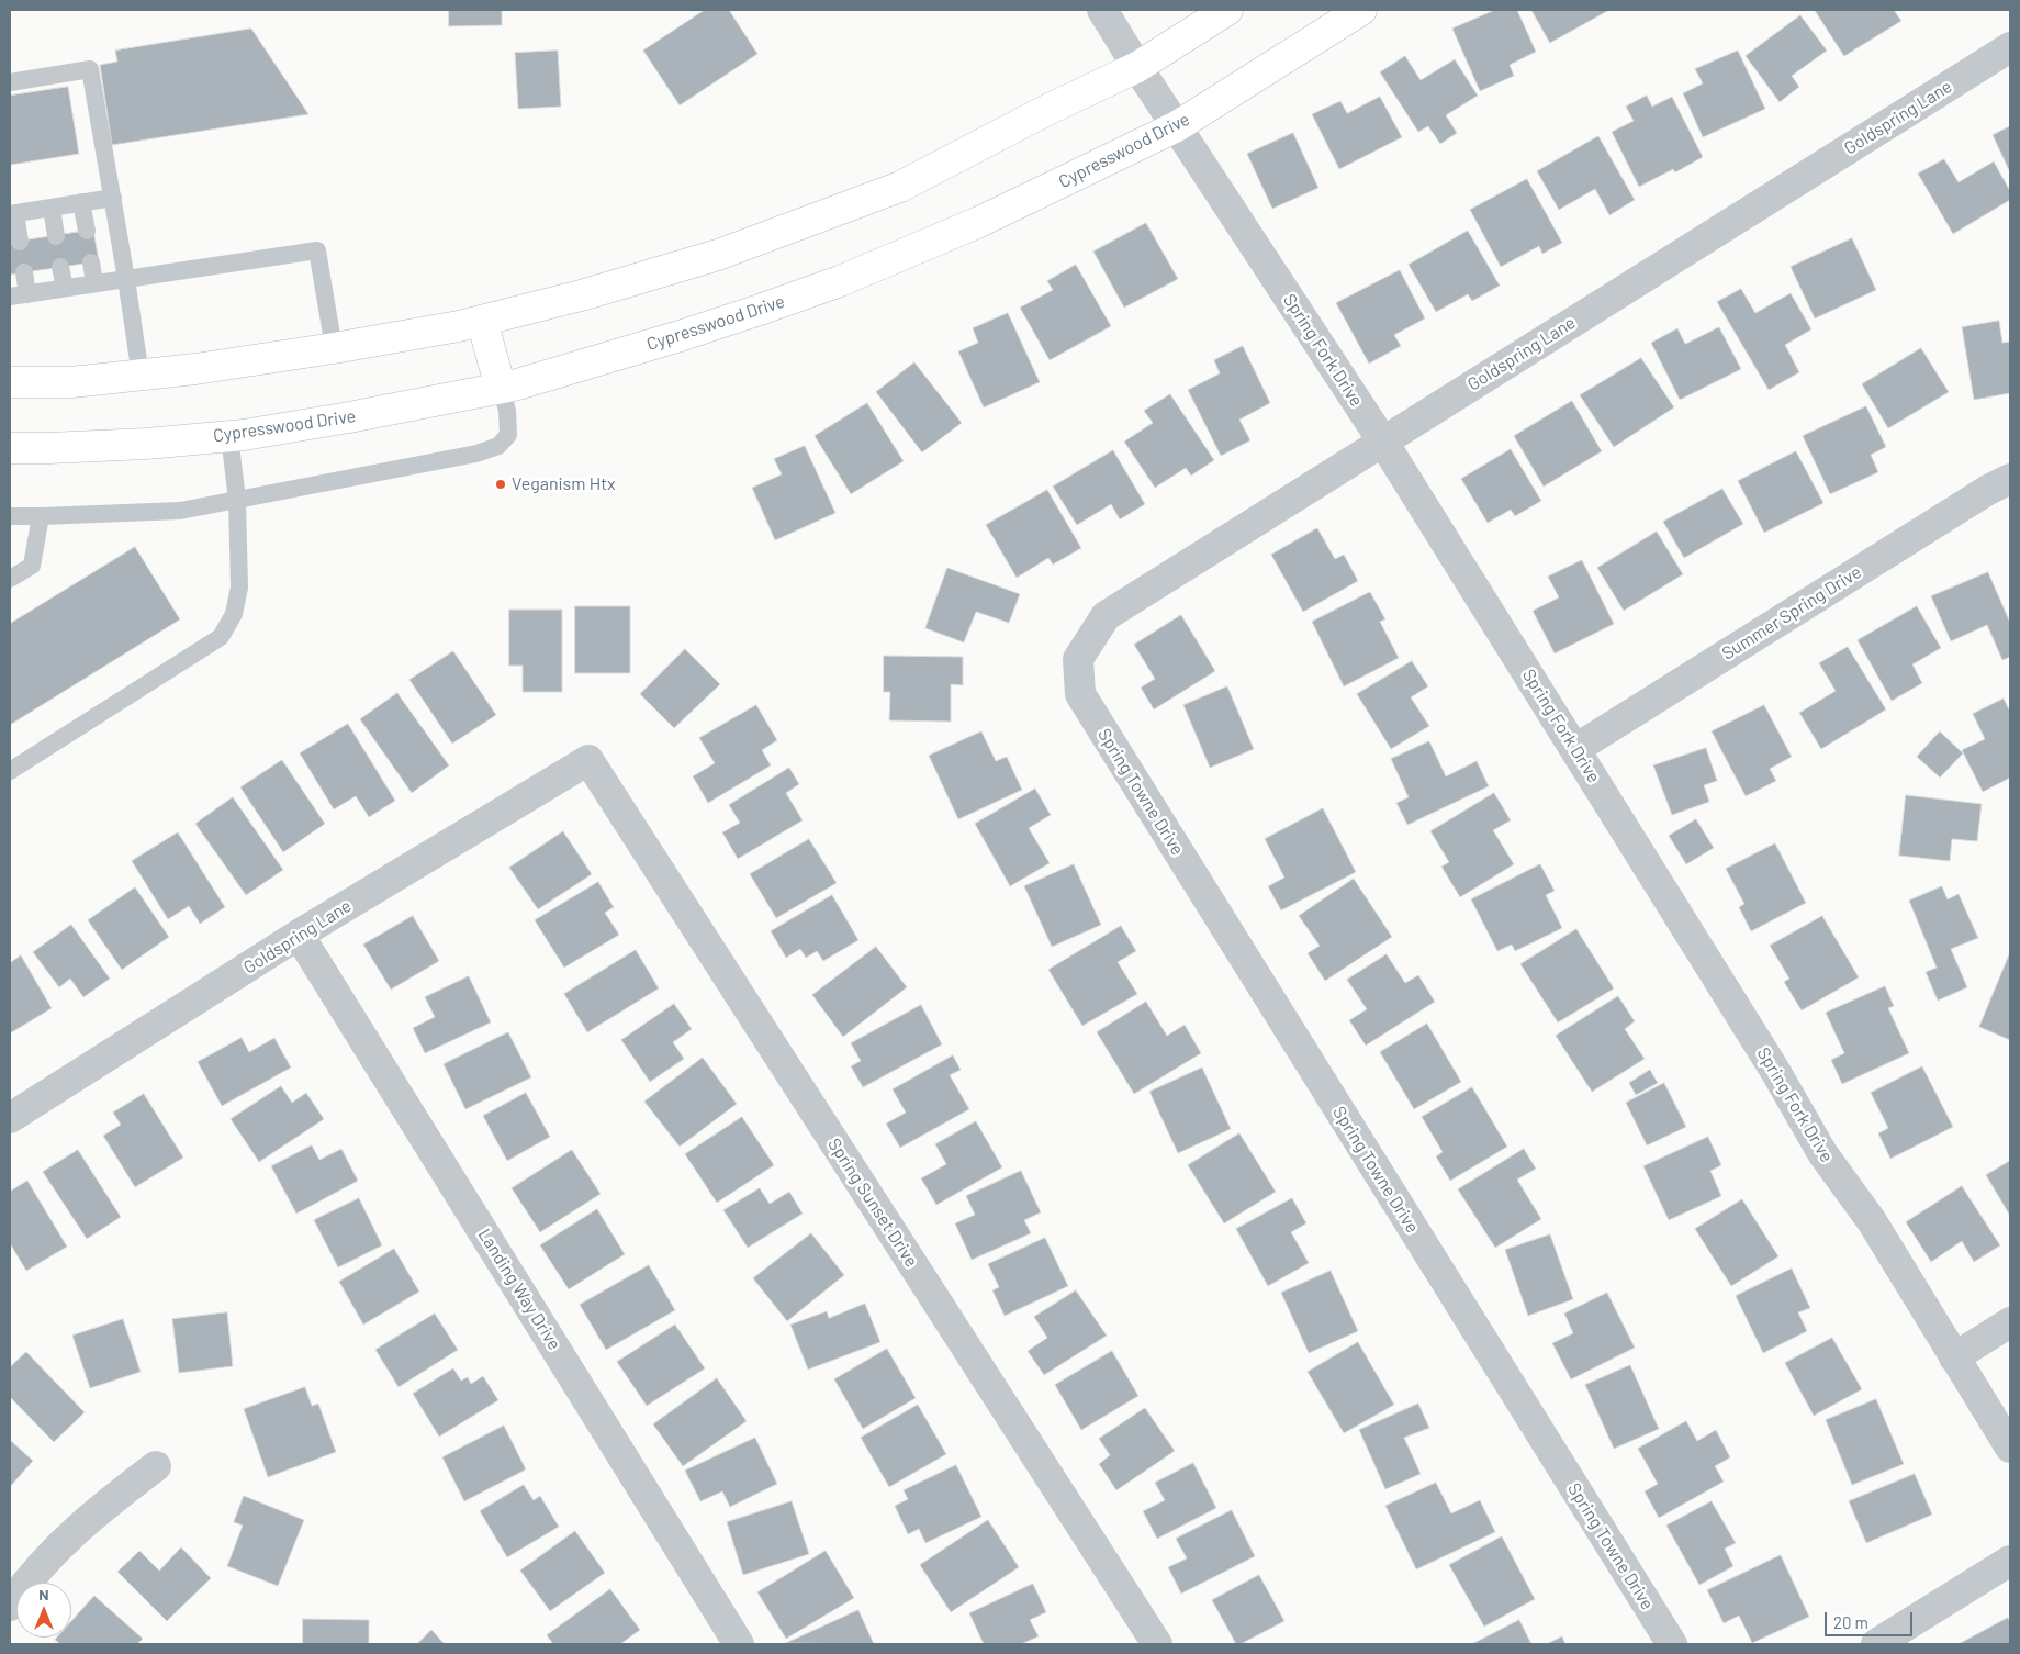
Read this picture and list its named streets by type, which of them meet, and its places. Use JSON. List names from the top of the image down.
{
  "streets": {
    "main road": ["Cypresswood Drive"],
    "street": [
      "Goldspring Lane",
      "Spring Fork Drive",
      "Summer Spring Drive",
      "Spring Towne Drive",
      "Spring Sunset Drive",
      "Landing Way Drive"
    ]
  },
  "crossings": [
    ["Goldspring Lane", "Spring Fork Drive"],
    ["Goldspring Lane", "Spring Towne Drive"],
    ["Goldspring Lane", "Spring Sunset Drive"],
    ["Goldspring Lane", "Landing Way Drive"],
    ["Cypresswood Drive", "Spring Fork Drive"],
    ["Spring Fork Drive", "Summer Spring Drive"]
  ],
  "places": ["Veganism Htx"],
  "scale_bar": "20 m",
  "north": "top"
}
